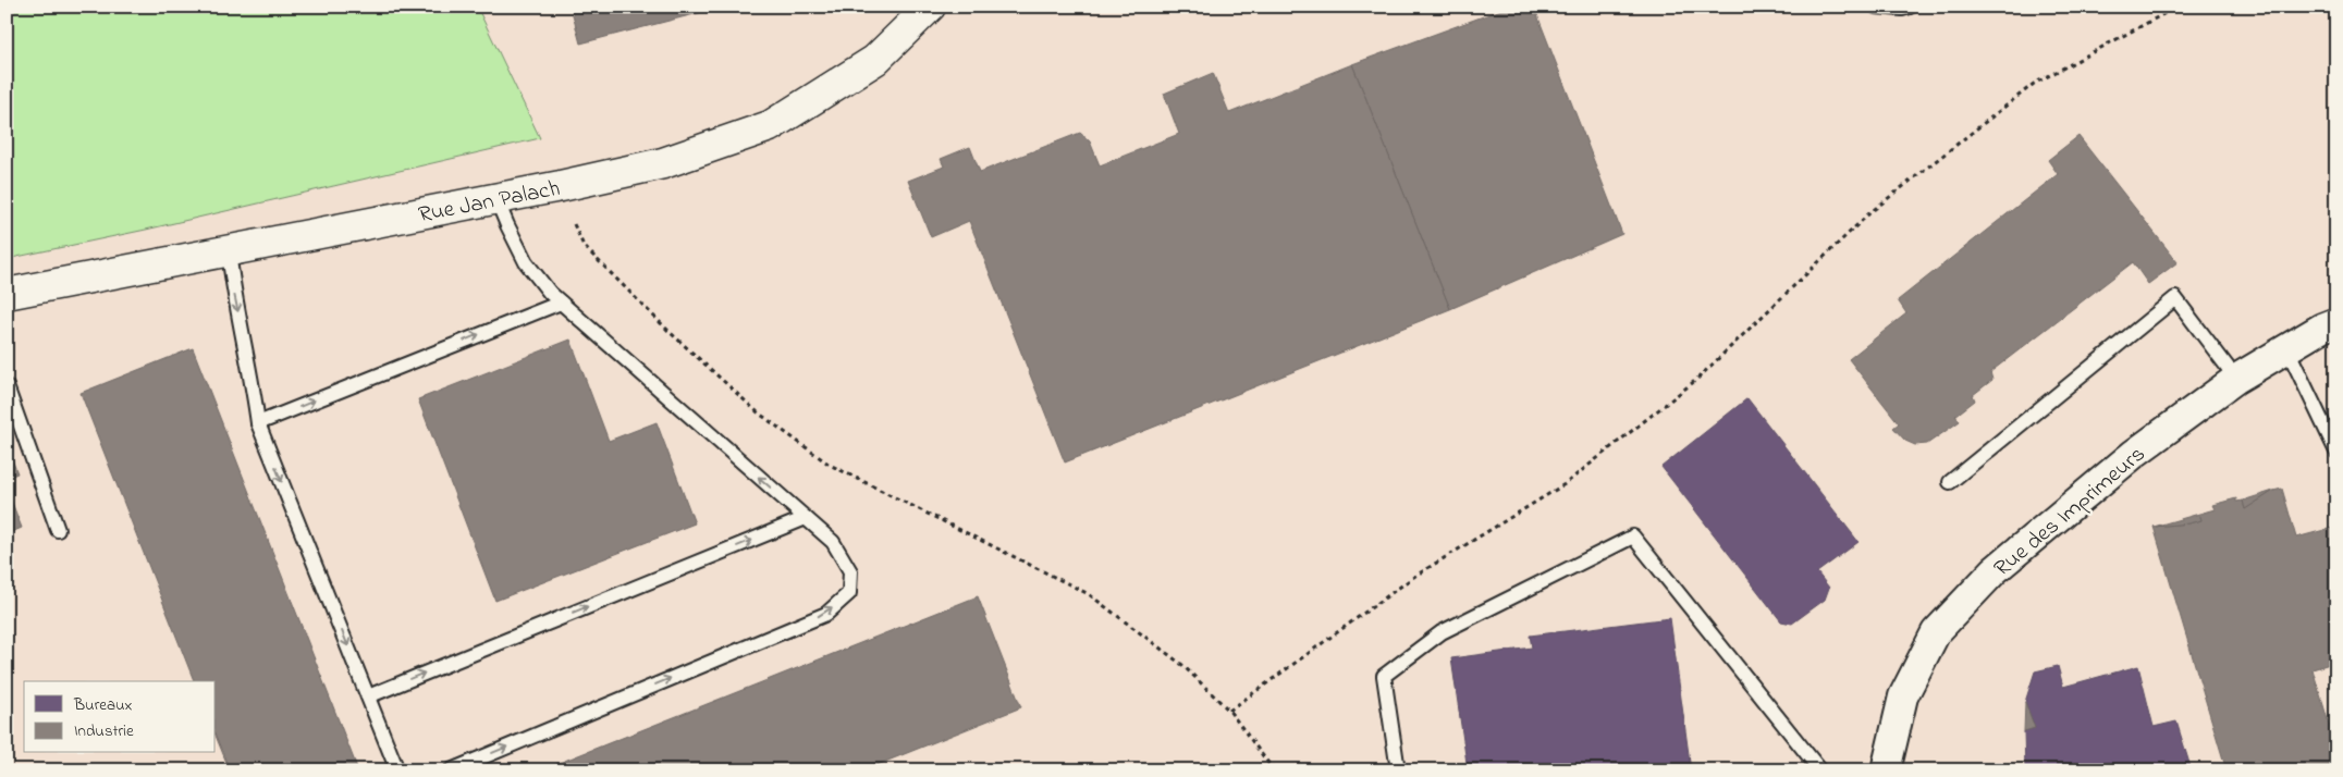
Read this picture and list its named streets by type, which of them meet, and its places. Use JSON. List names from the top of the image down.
{
  "streets": {
    "street": ["Rue Jan Palach", "Rue des Imprimeurs"]
  },
  "legend": ["Bureaux", "Industrie"]
}
